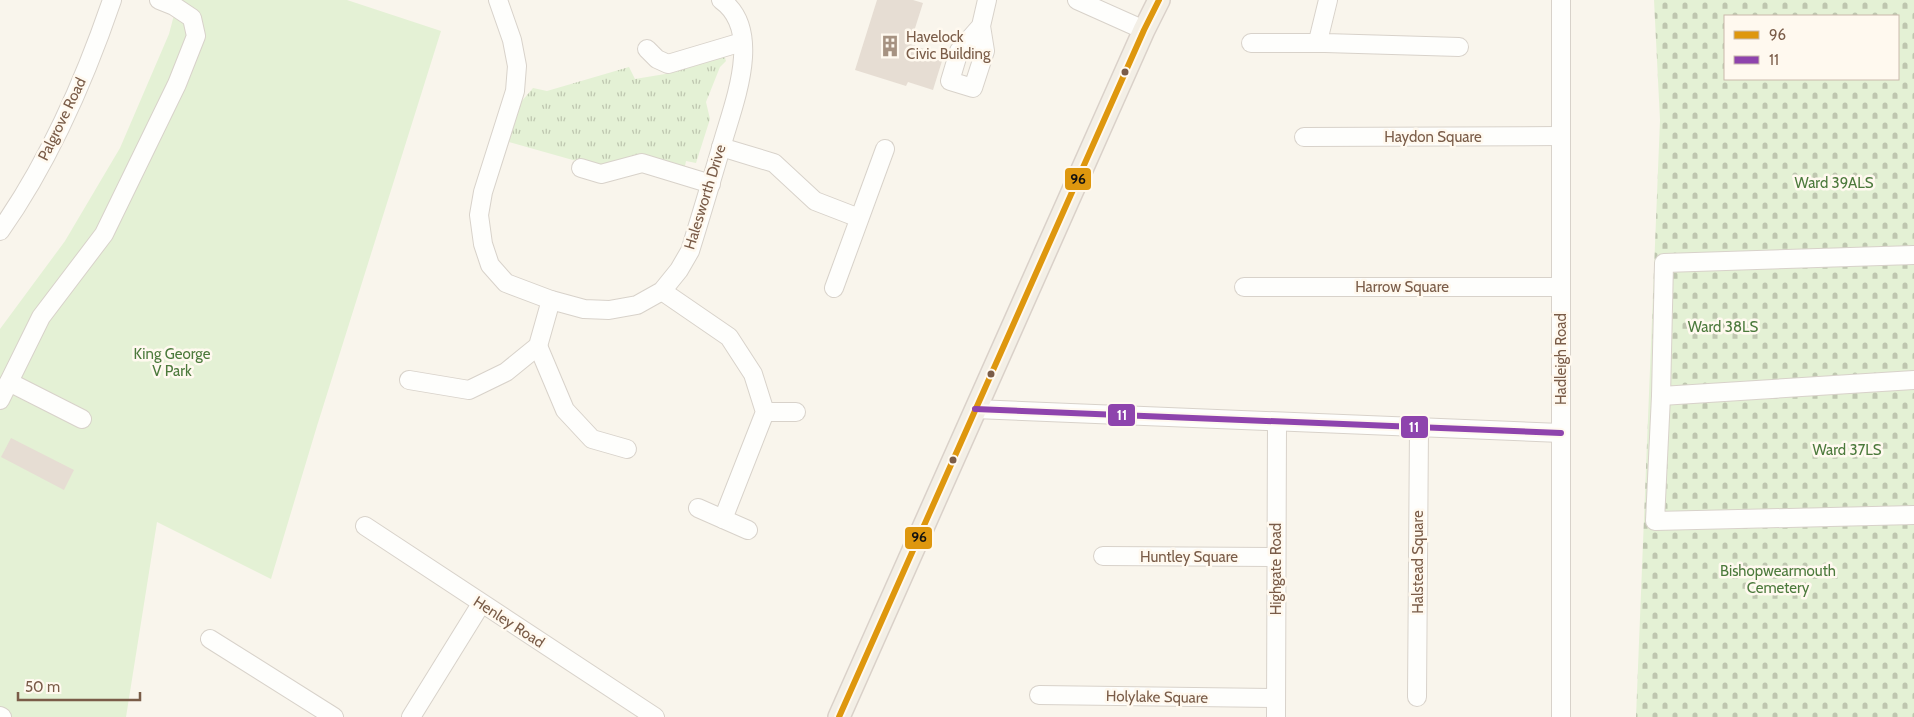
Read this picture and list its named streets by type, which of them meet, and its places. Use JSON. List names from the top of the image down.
{
  "streets": {
    "street": [
      "Palgrove Road",
      "Haydon Square",
      "Halesworth Drive",
      "Harrow Square",
      "Hadleigh Road",
      "Huntley Square",
      "Halstead Square",
      "Highgate Road",
      "Henley Road",
      "Holylake Square"
    ]
  },
  "crossings": [
    ["Haydon Square", "Hadleigh Road"],
    ["Harrow Square", "Hadleigh Road"],
    ["Huntley Square", "Highgate Road"],
    ["Highgate Road", "Holylake Square"]
  ],
  "parks": [
    "Ward 39ALS",
    "Ward 38LS",
    "King George V Park",
    "Ward 37LS",
    "Bishopwearmouth Cemetery"
  ],
  "places": {
    "building": ["Havelock Civic Building"]
  },
  "lines": ["transit line 96", "transit line 11"],
  "legend": ["96", "11"],
  "scale_bar": "50 m"
}
